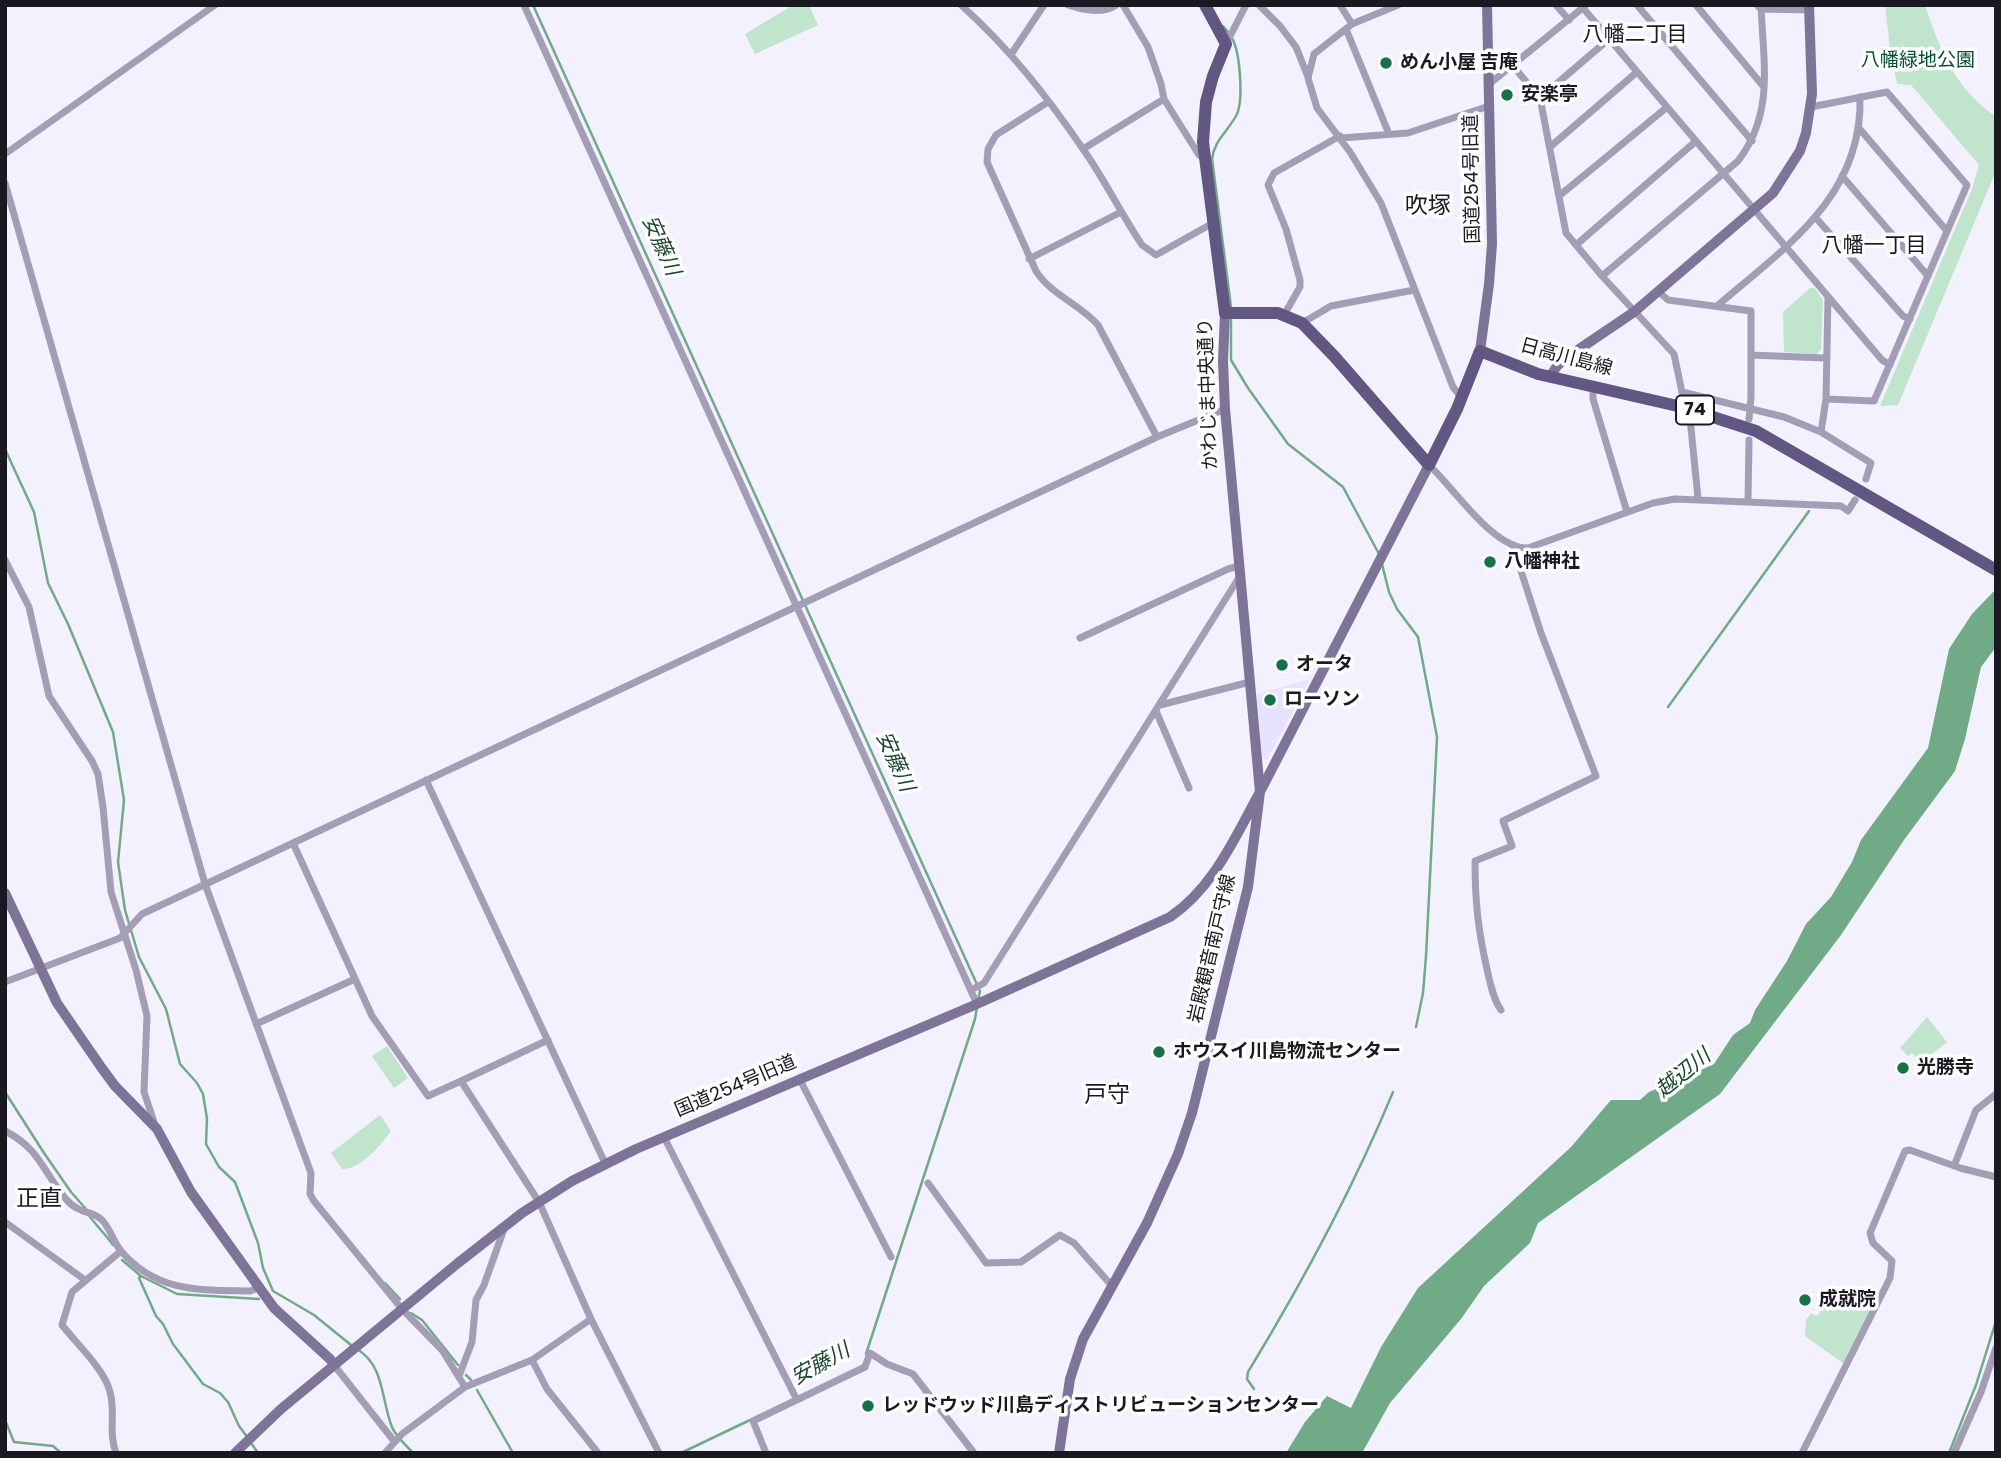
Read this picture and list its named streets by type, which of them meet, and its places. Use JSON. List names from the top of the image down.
{
  "streets": {
    "main road": ["日高川島線", "かわじま中央通り", "74"],
    "street": ["国道254号旧道", "岩殿観音南戸守線"]
  },
  "crossings": [
    ["国道254号旧道", "日高川島線"],
    ["国道254号旧道", "かわじま中央通り"],
    ["国道254号旧道", "岩殿観音南戸守線"],
    ["かわじま中央通り", "岩殿観音南戸守線"]
  ],
  "districts": [
    "八幡二丁目",
    "吹塚",
    "八幡一丁目",
    "戸守",
    "正直"
  ],
  "water": ["安藤川", "越辺川"],
  "parks": ["八幡緑地公園"],
  "places": [
    "めん小屋 吉庵",
    "安楽亭",
    "八幡神社",
    "オータ",
    "ローソン",
    "ホウスイ川島物流センター",
    "光勝寺",
    "成就院",
    "レッドウッド川島ディストリビューションセンター"
  ]
}
